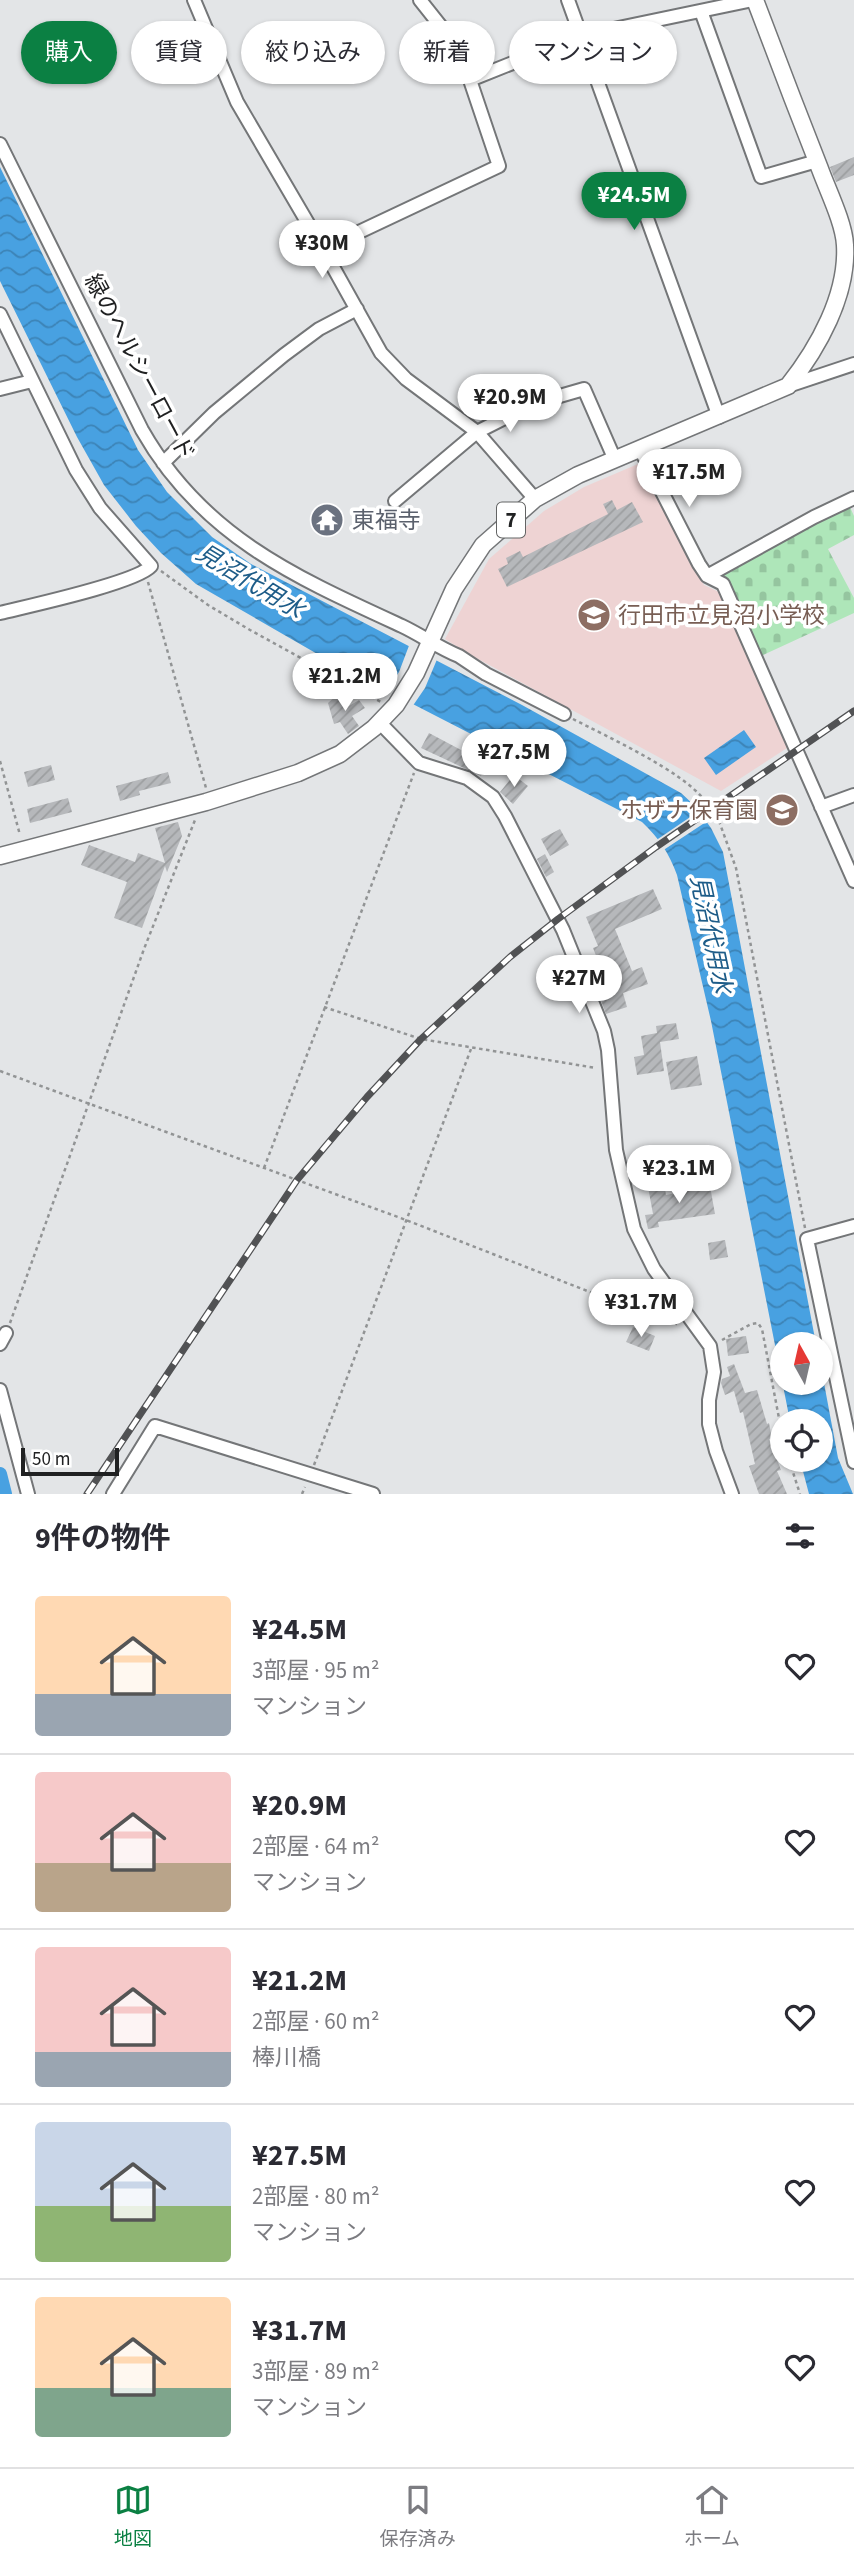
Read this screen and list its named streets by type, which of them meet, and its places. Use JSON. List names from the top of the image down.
{
  "streets": {
    "main road": ["7"]
  },
  "water": ["見沼代用水"],
  "places": {
    "temple": ["東福寺"],
    "school or university": ["行田市立見沼小学校", "ホザナ保育園"]
  },
  "scale_bar": "50 m",
  "north": "top",
  "page": {
    "chip": [
      "購入",
      "賃貸",
      "絞り込み",
      "新着",
      "マンション"
    ],
    "price": [
      "¥24.5M",
      "¥30M",
      "¥20.9M",
      "¥17.5M",
      "¥21.2M",
      "¥27.5M",
      "¥27M",
      "¥23.1M",
      "¥31.7M"
    ],
    "scale": "50 m",
    "heading": "9件の物件",
    "list": [
      {
        "name": "¥24.5M",
        "note": "3部屋 · 95 m² · マンション"
      },
      {
        "name": "¥20.9M",
        "note": "2部屋 · 64 m² · マンション"
      },
      {
        "name": "¥21.2M",
        "note": "2部屋 · 60 m² · 棒川橋"
      },
      {
        "name": "¥27.5M",
        "note": "2部屋 · 80 m² · マンション"
      },
      {
        "name": "¥31.7M",
        "note": "3部屋 · 89 m² · マンション"
      }
    ],
    "tabs": ["地図", "保存済み", "ホーム"]
  }
}
